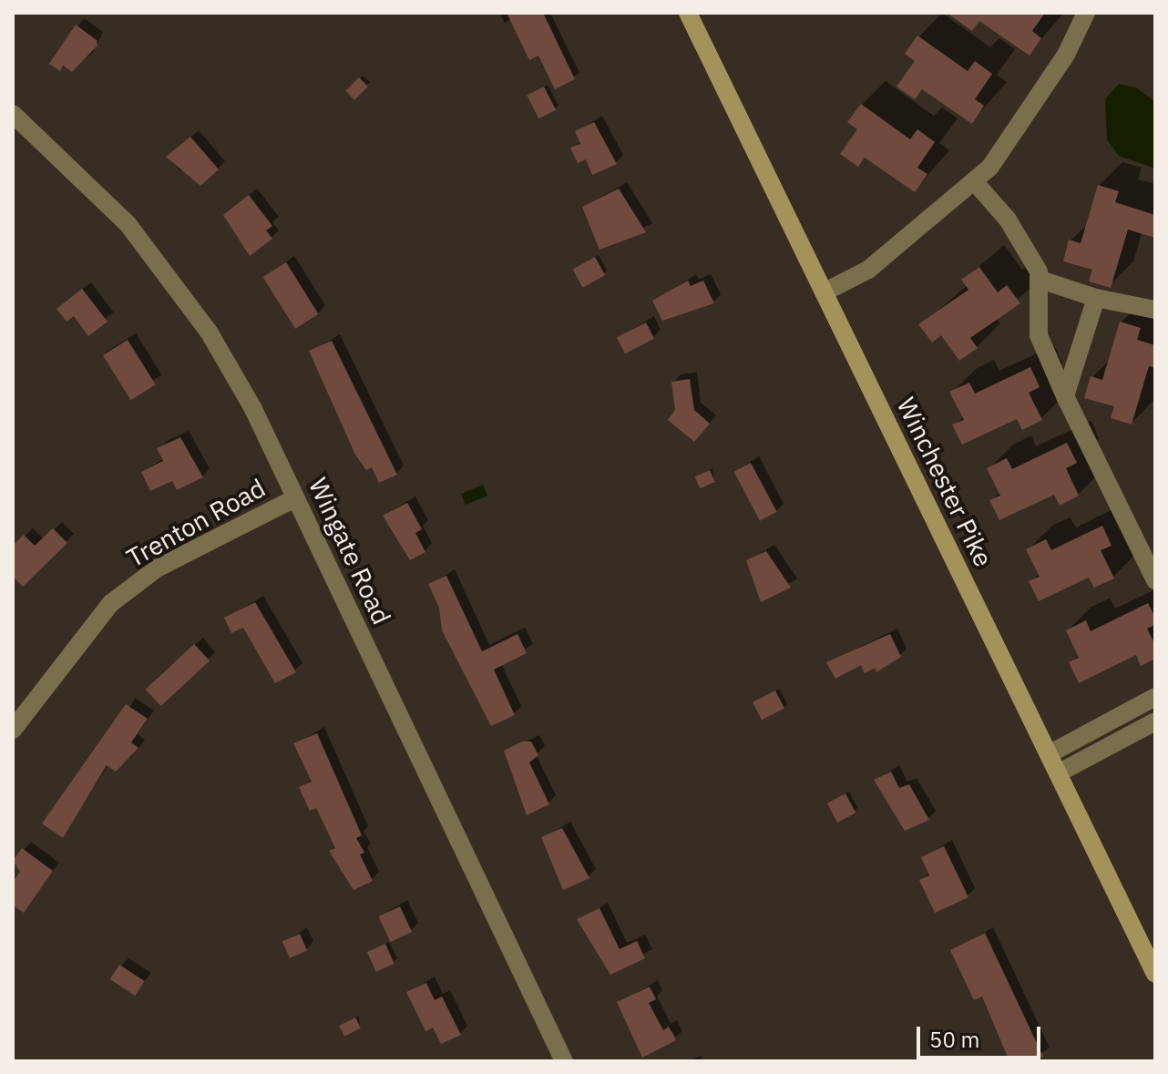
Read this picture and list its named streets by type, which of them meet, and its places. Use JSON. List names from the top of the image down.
{
  "streets": {
    "main road": ["Winchester Pike"],
    "street": ["Trenton Road", "Wingate Road"]
  },
  "crossings": [
    ["Trenton Road", "Wingate Road"]
  ],
  "scale_bar": "50 m"
}
